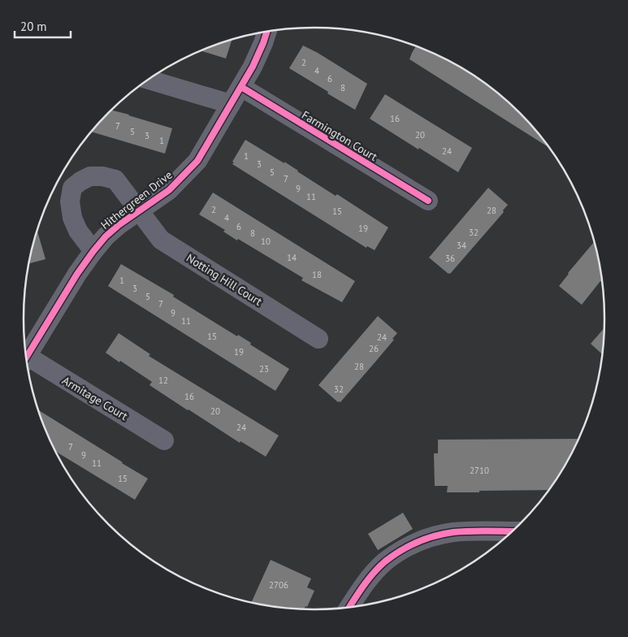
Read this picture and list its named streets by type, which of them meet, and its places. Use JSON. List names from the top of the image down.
{
  "streets": {
    "street": [
      "Farmington Court",
      "Hithergreen Drive",
      "Notting Hill Court",
      "Armitage Court"
    ]
  },
  "crossings": [
    ["Farmington Court", "Hithergreen Drive"],
    ["Hithergreen Drive", "Notting Hill Court"]
  ],
  "house_numbers": [
    "2",
    "4",
    "6",
    "8",
    "16",
    "7",
    "5",
    "20",
    "3",
    "1",
    "24",
    "1",
    "3",
    "5",
    "7",
    "9",
    "11",
    "2",
    "28",
    "15",
    "4",
    "6",
    "19",
    "32",
    "8",
    "10",
    "34",
    "14",
    "36",
    "18",
    "1",
    "3",
    "5",
    "7",
    "9",
    "11",
    "15",
    "24",
    "26",
    "19",
    "28",
    "23",
    "12",
    "32",
    "16",
    "20",
    "24",
    "7",
    "9",
    "11",
    "2710",
    "15",
    "2706"
  ],
  "scale_bar": "20 m"
}
